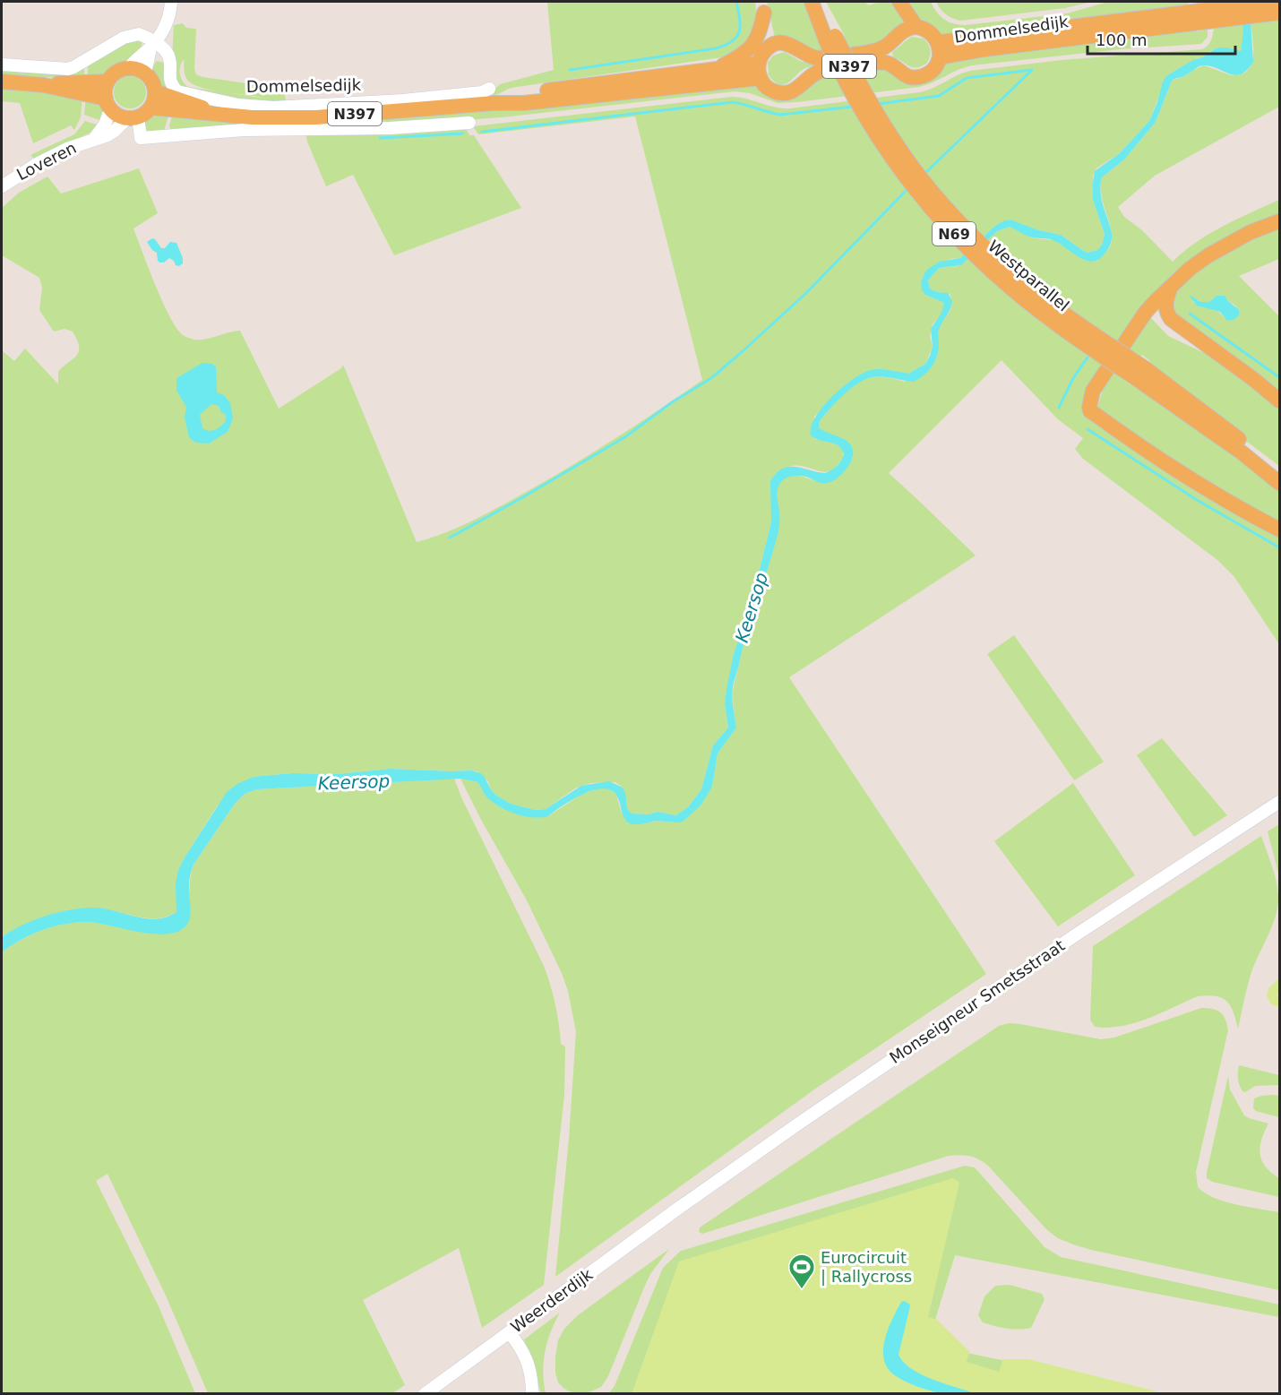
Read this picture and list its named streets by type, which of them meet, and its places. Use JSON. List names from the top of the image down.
{
  "streets": {
    "main road": [
      "Dommelsedijk",
      "N397",
      "N69",
      "Westparallel"
    ],
    "street": ["Loveren", "Monseigneur Smetsstraat", "Weerderdijk"]
  },
  "crossings": [
    ["Dommelsedijk", "N397"],
    ["Dommelsedijk", "Loveren"],
    ["Monseigneur Smetsstraat", "Weerderdijk"]
  ],
  "water": ["Keersop"],
  "places": {
    "sports": ["Eurocircuit | Rallycross"]
  },
  "scale_bar": "100 m"
}
